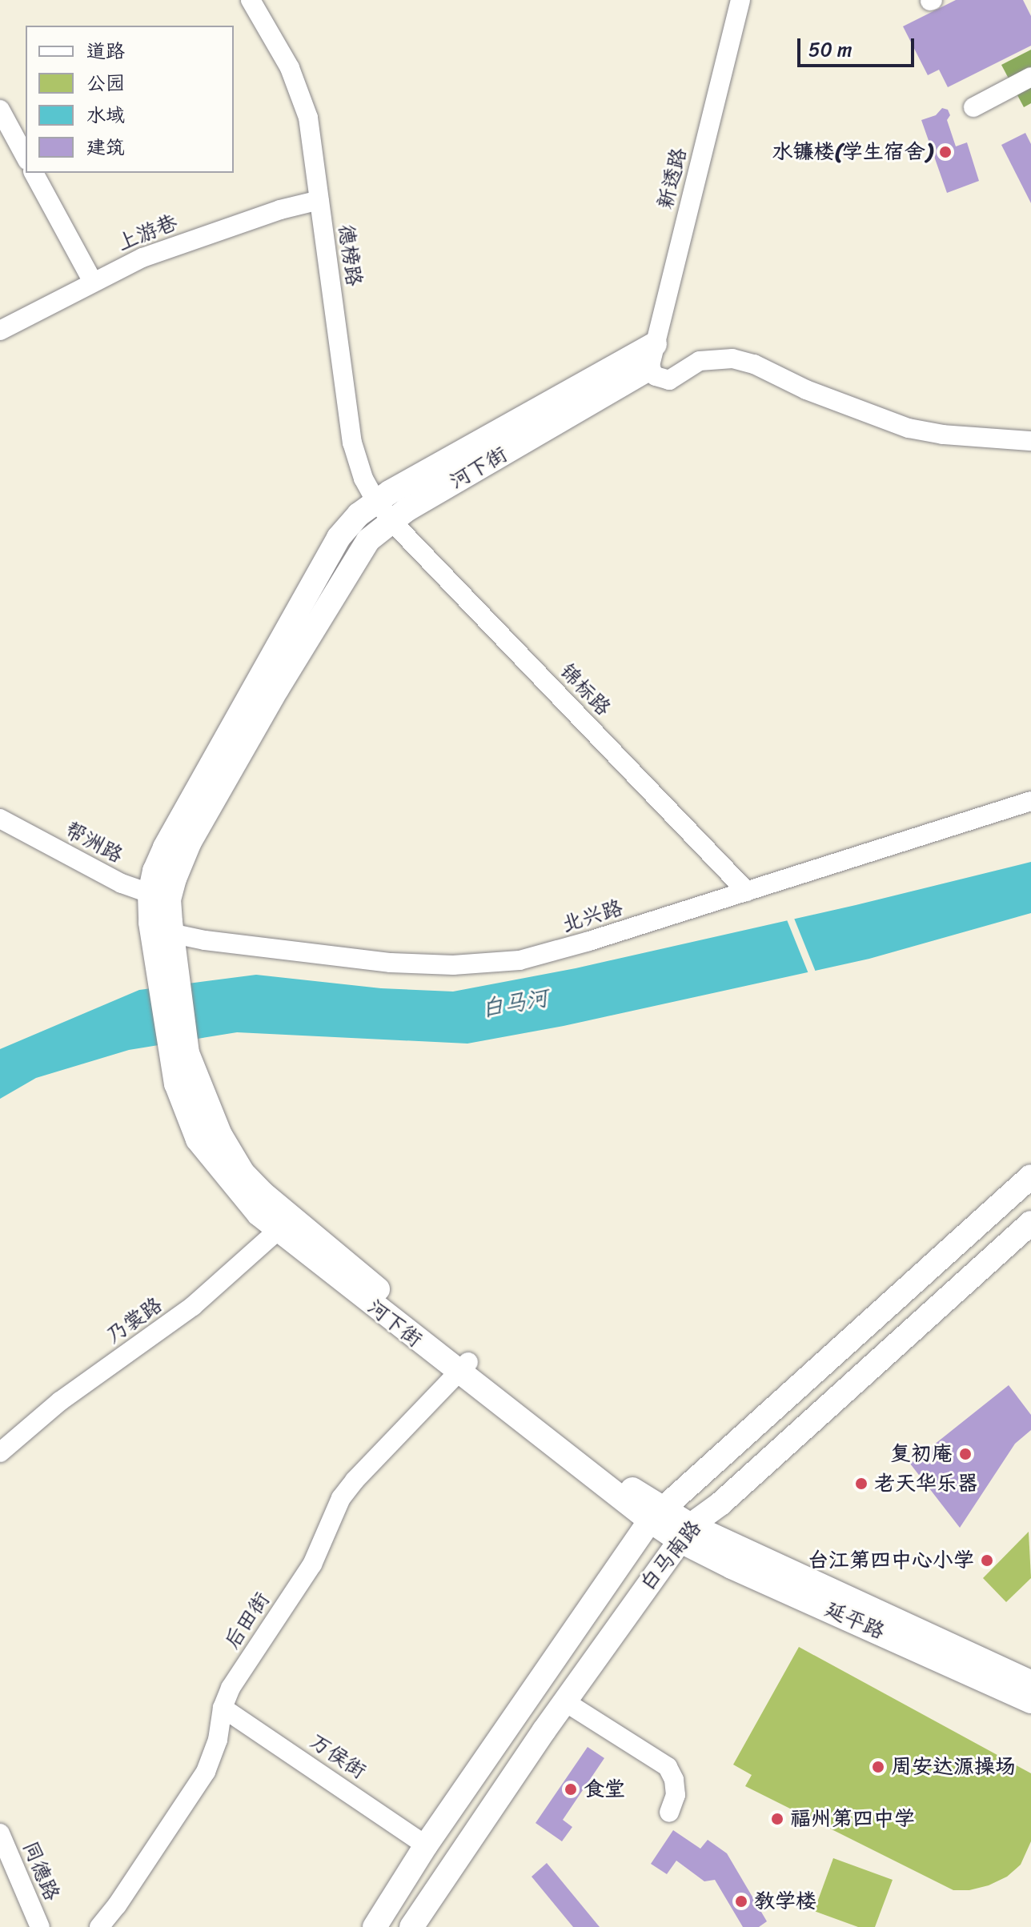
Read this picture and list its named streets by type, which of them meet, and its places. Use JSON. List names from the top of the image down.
{
  "streets": {
    "main road": ["河下街", "白马南路", "延平路"],
    "street": [
      "新透路",
      "上游巷",
      "德榜路",
      "锦标路",
      "帮洲路",
      "北兴路",
      "乃裳路",
      "后田街",
      "万侯街",
      "同德路"
    ]
  },
  "crossings": [
    ["新透路", "河下街"],
    ["上游巷", "德榜路"],
    ["德榜路", "河下街"],
    ["德榜路", "锦标路"],
    ["河下街", "锦标路"],
    ["河下街", "帮洲路"],
    ["河下街", "北兴路"],
    ["河下街", "乃裳路"],
    ["河下街", "白马南路"],
    ["河下街", "后田街"],
    ["河下街", "延平路"],
    ["锦标路", "北兴路"],
    ["白马南路", "延平路"],
    ["后田街", "万侯街"]
  ],
  "water": ["白马河"],
  "places": [
    "水镰楼(学生宿舍)",
    "复初庵",
    "老天华乐器",
    "台江第四中心小学",
    "周安达源操场",
    "食堂",
    "福州第四中学",
    "教学楼"
  ],
  "legend": [
    "道路",
    "公园",
    "水域",
    "建筑"
  ],
  "scale_bar": "50 m"
}
